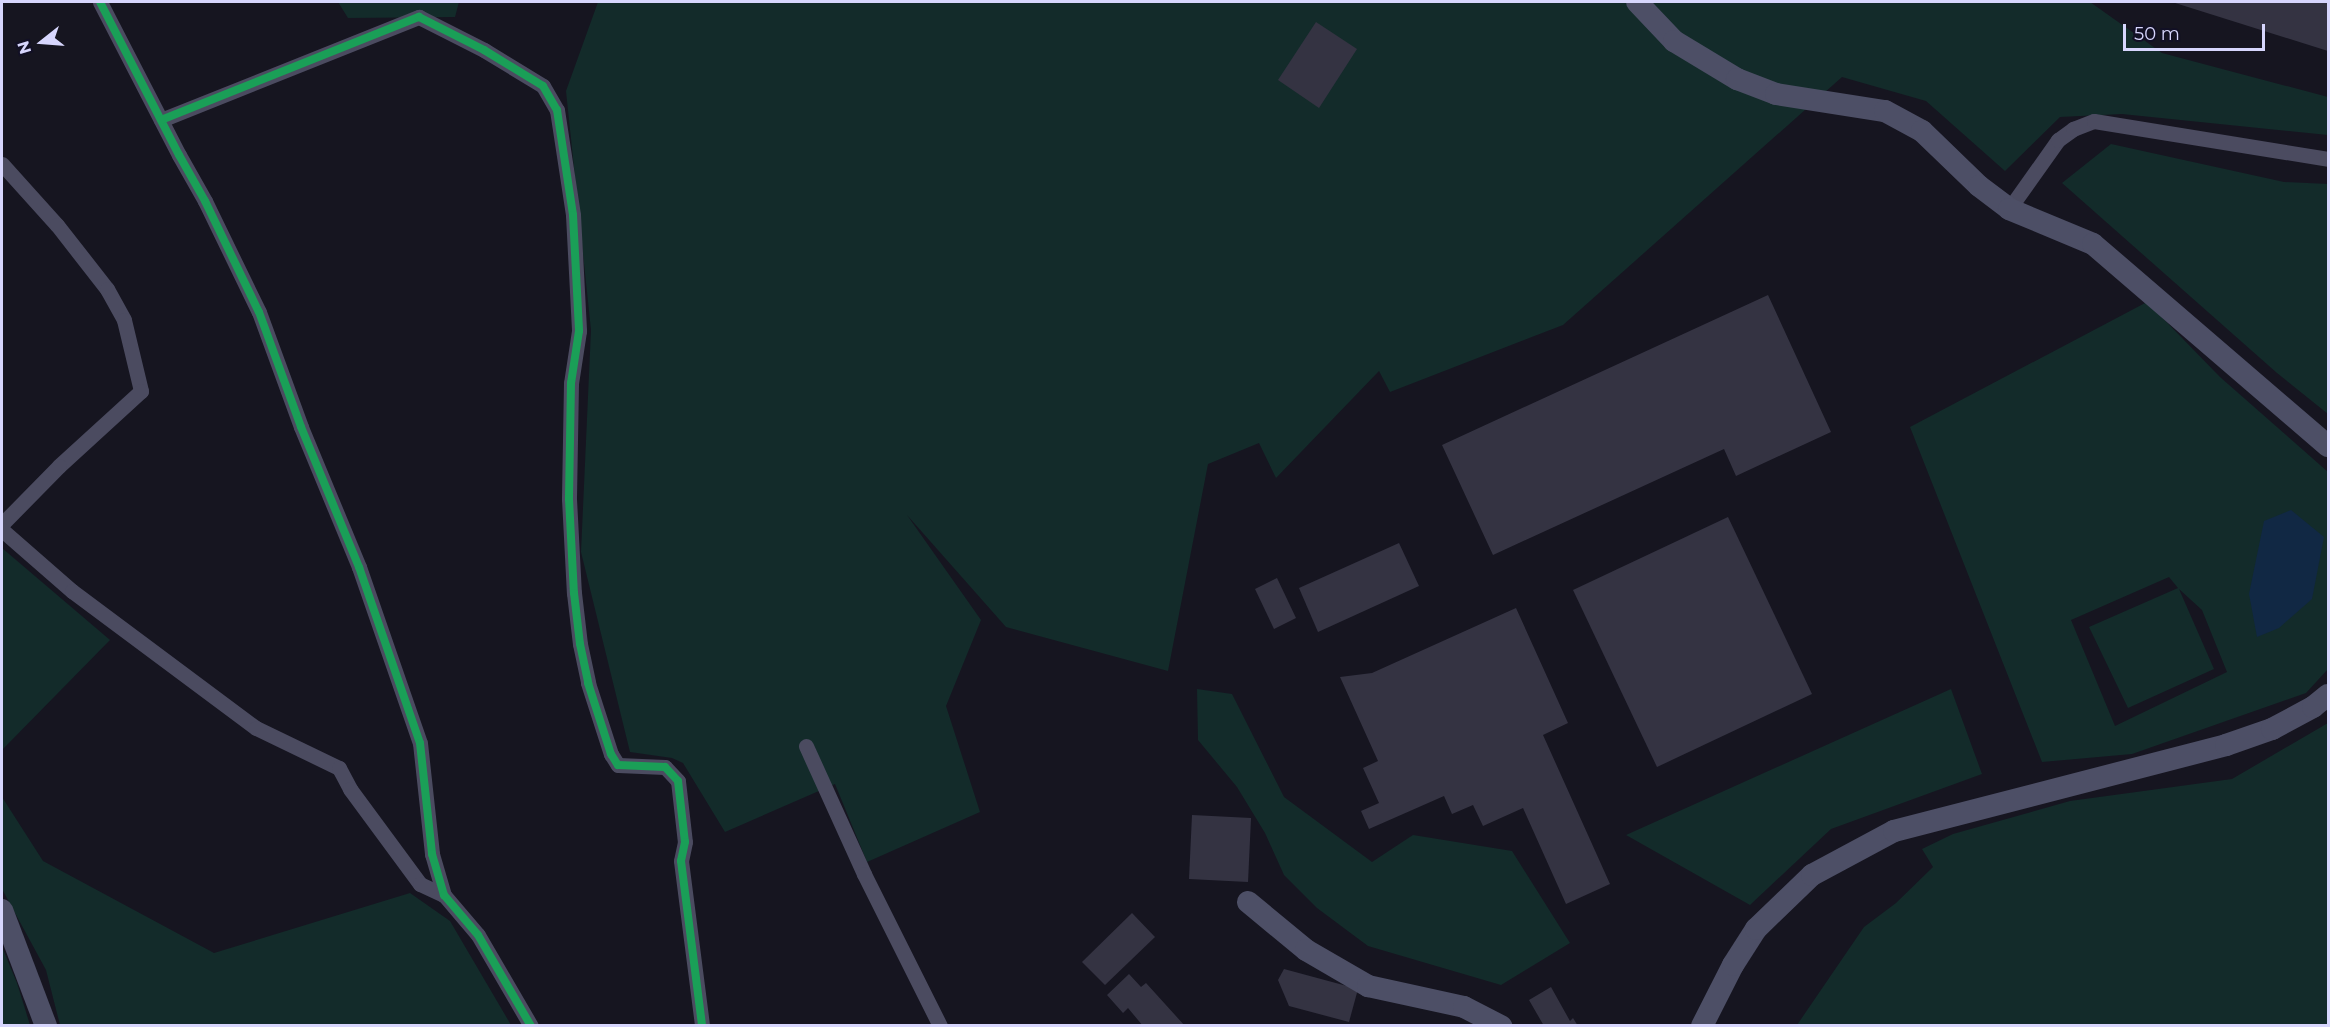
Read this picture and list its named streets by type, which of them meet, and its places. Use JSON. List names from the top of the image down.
{
  "scale_bar": "50 m",
  "north": "left"
}
